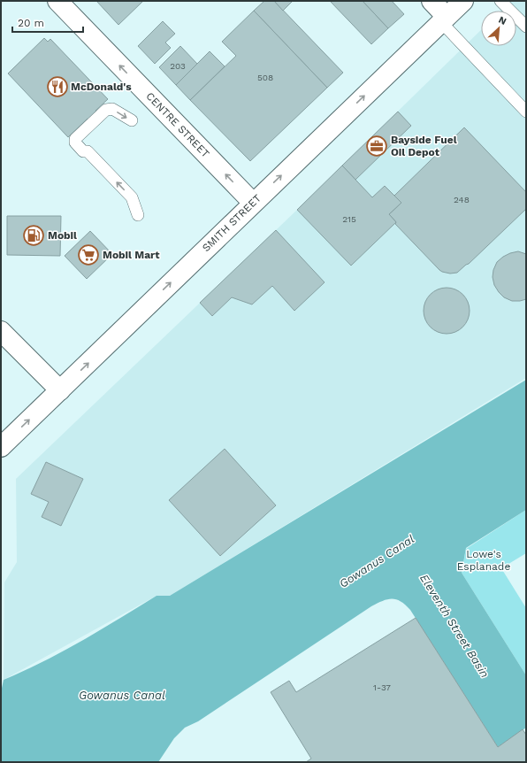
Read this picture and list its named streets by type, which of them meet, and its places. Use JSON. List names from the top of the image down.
{
  "streets": {
    "street": ["CENTRE STREET", "SMITH STREET"]
  },
  "crossings": [
    ["CENTRE STREET", "SMITH STREET"]
  ],
  "one_way": ["CENTRE STREET", "SMITH STREET"],
  "water": ["Gowanus Canal", "Eleventh Street Basin"],
  "parks": ["Lowe's Esplanade"],
  "places": {
    "restaurant": ["McDonald's"],
    "office": ["Bayside Fuel Oil Depot"],
    "fuel station": ["Mobil"],
    "supermarket": ["Mobil Mart"]
  },
  "house_numbers": [
    "203",
    "508",
    "248",
    "215",
    "1-37"
  ],
  "scale_bar": "20 m",
  "north": "top right"
}
